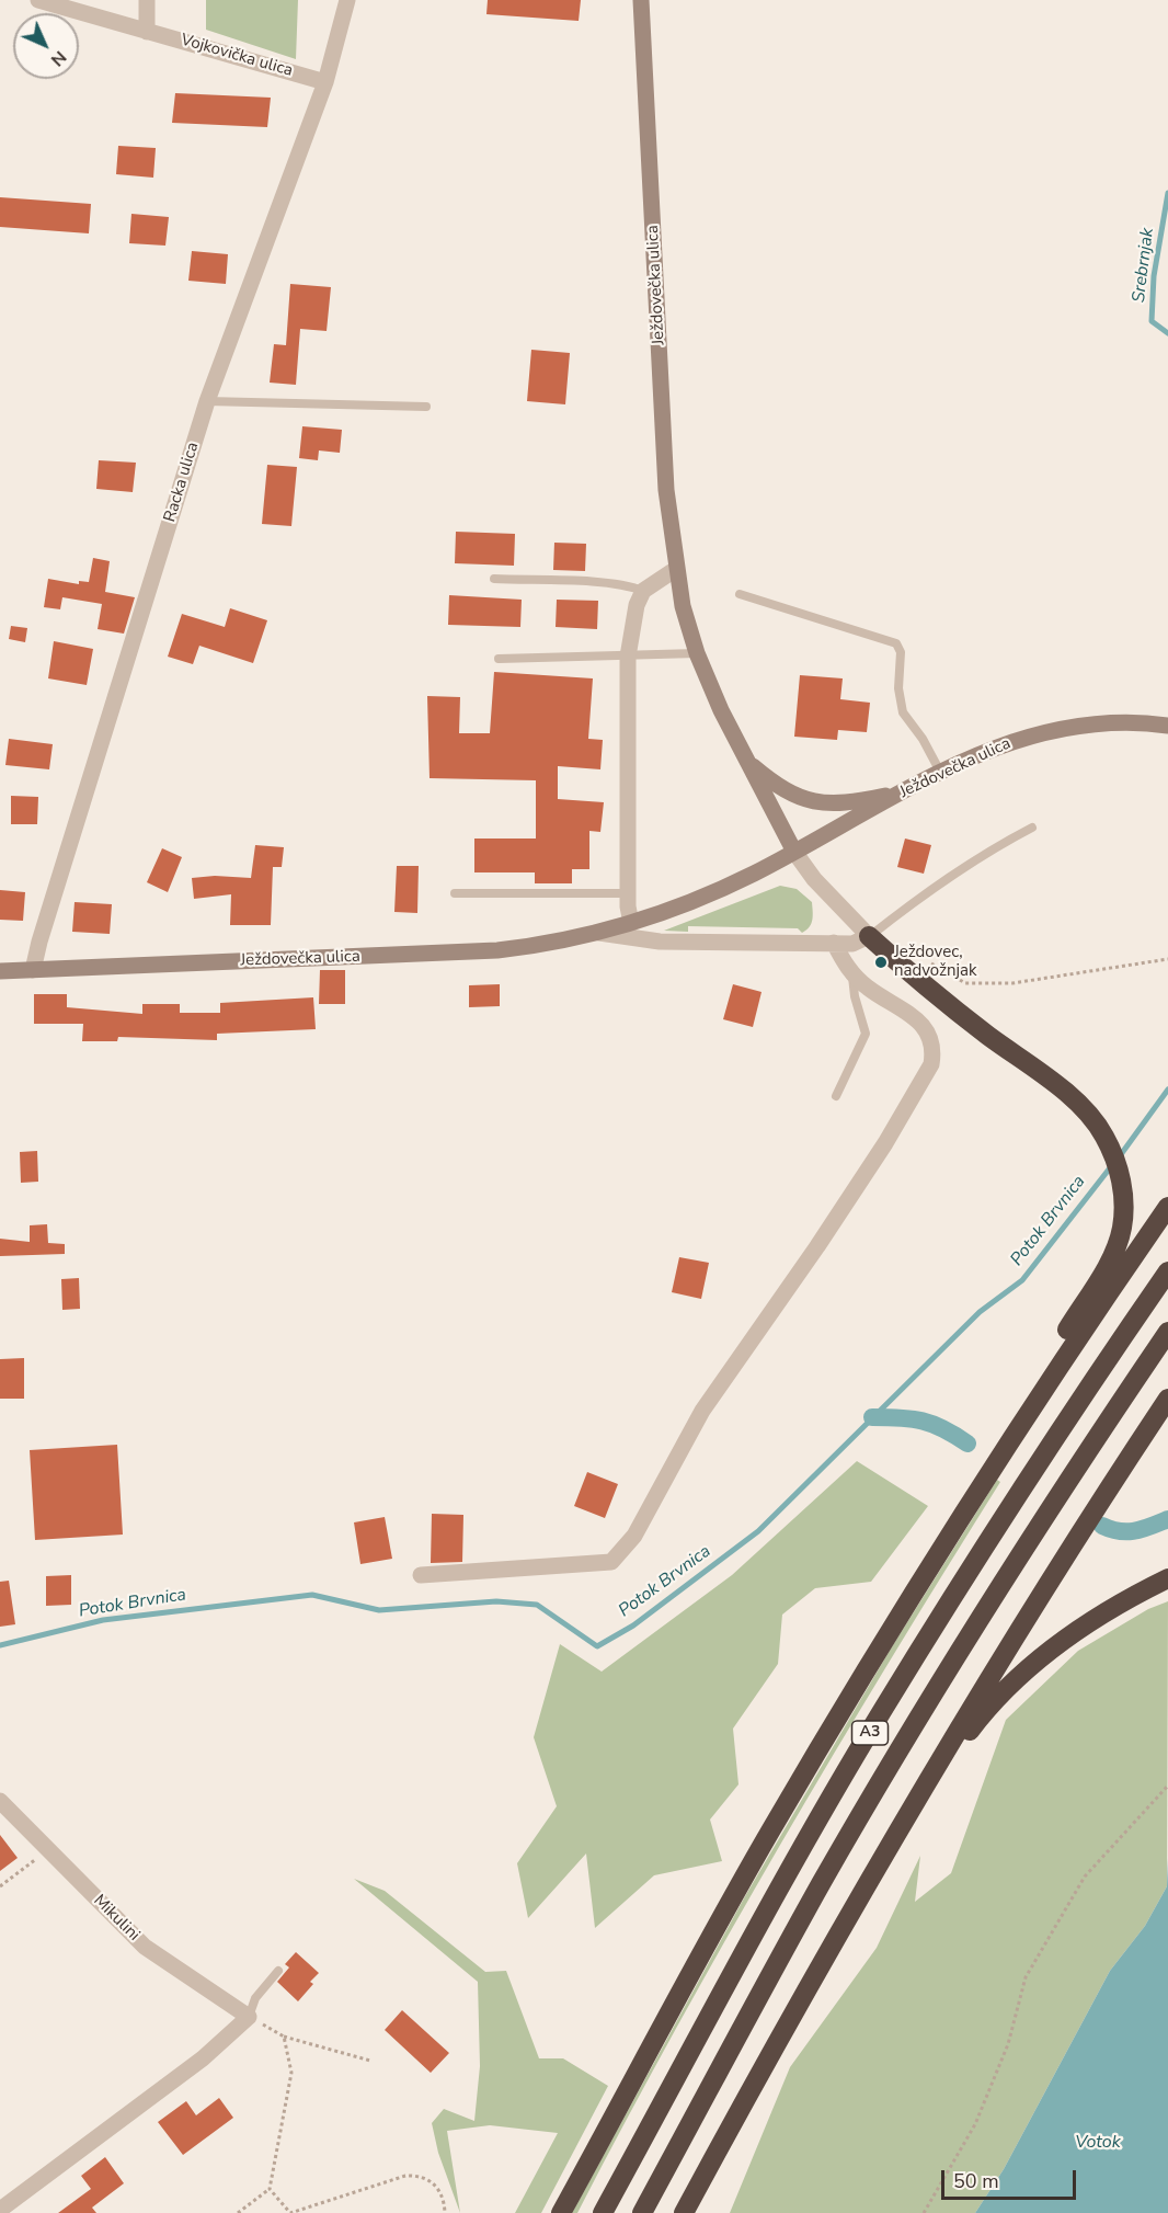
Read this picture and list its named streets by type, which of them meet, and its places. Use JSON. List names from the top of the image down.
{
  "streets": {
    "highway": ["A3"],
    "main road": ["Ježdovečka ulica"],
    "street": ["Vojkovička ulica", "Racka ulica", "Mikulini"]
  },
  "crossings": [
    ["Vojkovička ulica", "Racka ulica"],
    ["Ježdovečka ulica", "Racka ulica"]
  ],
  "water": ["Srebrnjak", "Potok Brvnica", "Votok"],
  "places": ["Ježdovec, nadvožnjak"],
  "scale_bar": "50 m",
  "north": "bottom right"
}
